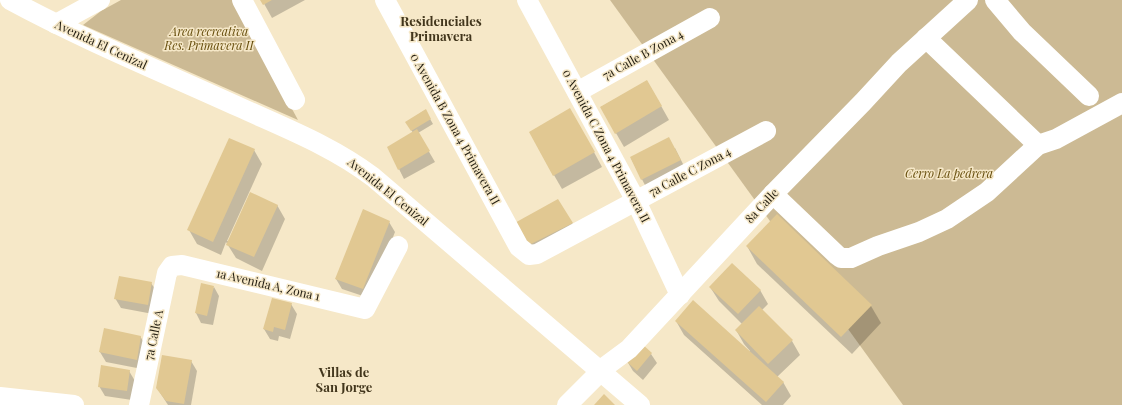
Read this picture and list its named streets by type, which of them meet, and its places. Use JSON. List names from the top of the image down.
{
  "streets": {
    "street": [
      "Avenida El Cenizal",
      "7a Calle B Zona 4",
      "0 Avenida B Zona 4 Primavera II",
      "0 Avenida C Zona 4 Primavera II",
      "7a Calle C Zona 4",
      "8a Calle",
      "1a Avenida A, Zona 1",
      "7a Calle A"
    ]
  },
  "crossings": [
    ["Avenida El Cenizal", "8a Calle"],
    ["7a Calle B Zona 4", "0 Avenida C Zona 4 Primavera II"],
    ["0 Avenida B Zona 4 Primavera II", "7a Calle C Zona 4"],
    ["0 Avenida C Zona 4 Primavera II", "7a Calle C Zona 4"],
    ["0 Avenida C Zona 4 Primavera II", "8a Calle"],
    ["1a Avenida A, Zona 1", "7a Calle A"]
  ],
  "districts": ["Residenciales Primavera", "Villas de San Jorge"],
  "parks": ["Area recreativa Res. Primavera II", "Cerro La pedrera"]
}
